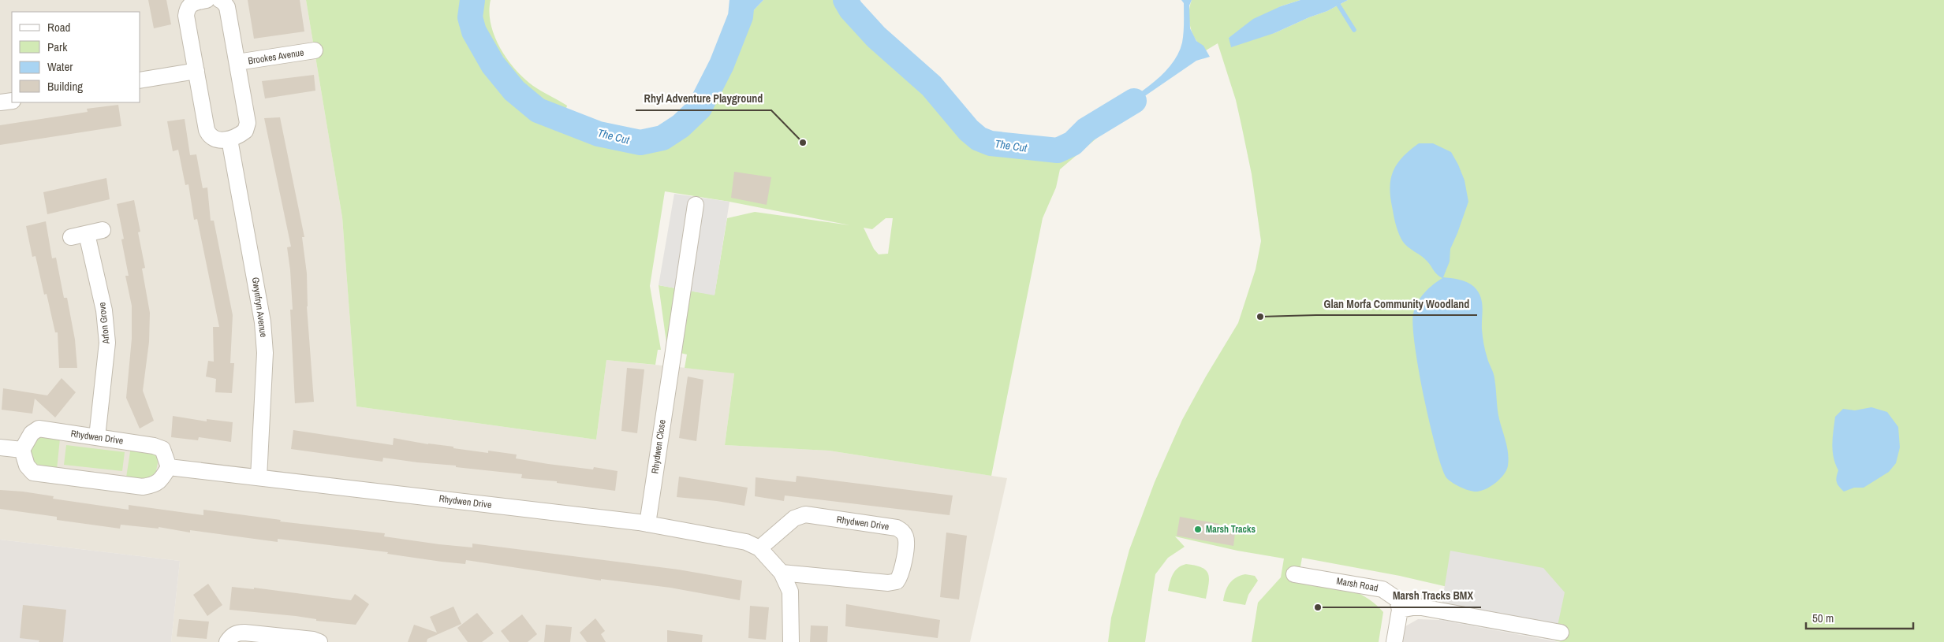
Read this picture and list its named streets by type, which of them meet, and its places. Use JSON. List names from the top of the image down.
{
  "streets": {
    "street": [
      "Brookes Avenue",
      "Gwynfryn Avenue",
      "Arfon Grove",
      "Rhydwen Drive",
      "Rhydwen Close",
      "Marsh Road"
    ]
  },
  "crossings": [
    ["Gwynfryn Avenue", "Rhydwen Drive"],
    ["Arfon Grove", "Rhydwen Drive"],
    ["Rhydwen Drive", "Rhydwen Close"]
  ],
  "water": ["The Cut"],
  "places": [
    "Rhyl Adventure Playground",
    "Glan Morfa Community Woodland",
    "Marsh Tracks",
    "Marsh Tracks BMX"
  ],
  "legend": [
    "Road",
    "Park",
    "Water",
    "Building"
  ],
  "scale_bar": "50 m"
}
